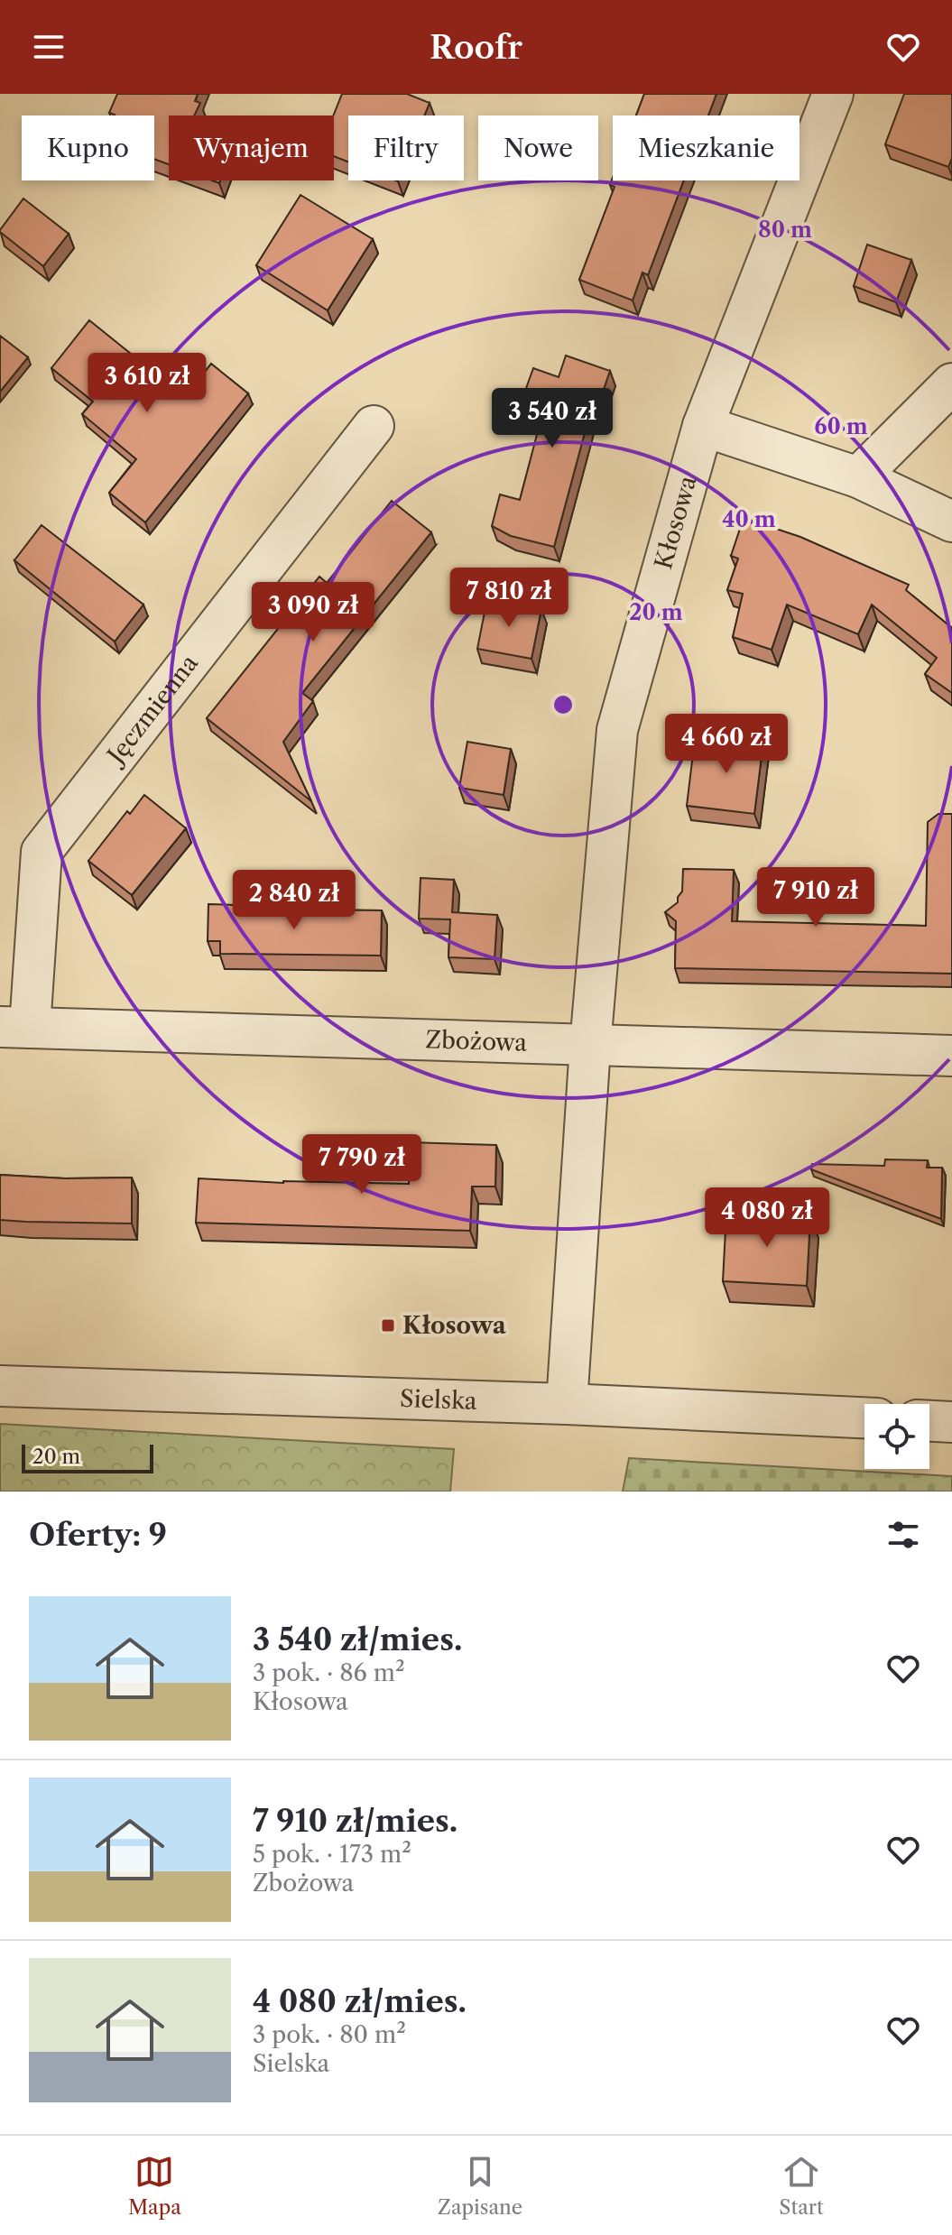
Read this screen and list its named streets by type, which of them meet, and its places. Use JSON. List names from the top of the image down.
{
  "streets": {
    "street": [
      "Kłosowa",
      "Jęczmienna",
      "Zbożowa",
      "Sielska"
    ]
  },
  "crossings": [
    ["Kłosowa", "Zbożowa"],
    ["Kłosowa", "Sielska"],
    ["Jęczmienna", "Zbożowa"]
  ],
  "places": {
    "transit": ["Kłosowa"]
  },
  "scale_bar": "20 m",
  "page": {
    "header": "Roofr",
    "chip": [
      "Kupno",
      "Wynajem",
      "Filtry",
      "Nowe",
      "Mieszkanie"
    ],
    "price": [
      "3 610 zł",
      "3 540 zł",
      "7 810 zł",
      "3 090 zł",
      "4 660 zł",
      "7 910 zł",
      "2 840 zł",
      "7 790 zł",
      "4 080 zł"
    ],
    "scale": "20 m",
    "heading": "Oferty: 9",
    "list": [
      {
        "name": "3 540 zł/mies.",
        "note": "3 pok. · 86 m² · Kłosowa"
      },
      {
        "name": "7 910 zł/mies.",
        "note": "5 pok. · 173 m² · Zbożowa"
      },
      {
        "name": "4 080 zł/mies.",
        "note": "3 pok. · 80 m² · Sielska"
      }
    ],
    "tabs": ["Mapa", "Zapisane", "Start"]
  },
  "rings": [
    "80 m",
    "60 m",
    "40 m",
    "20 m"
  ]
}
